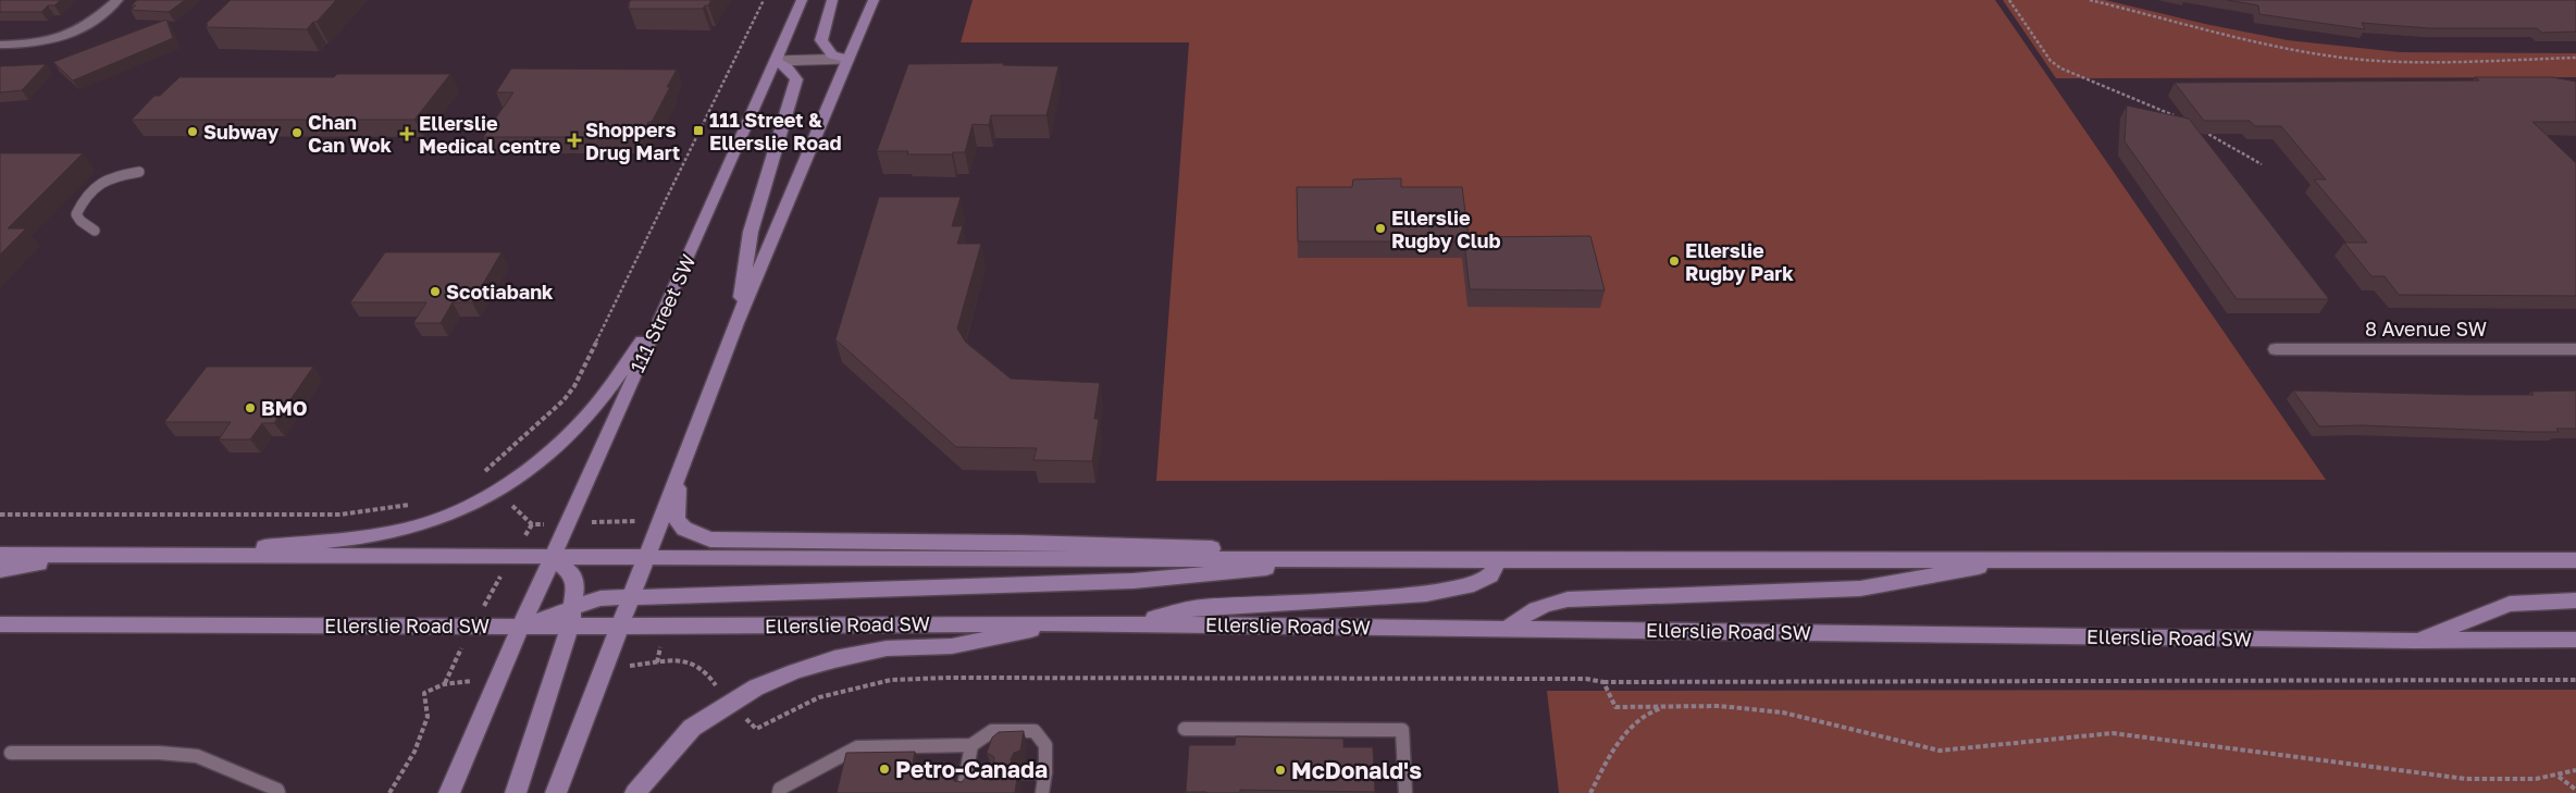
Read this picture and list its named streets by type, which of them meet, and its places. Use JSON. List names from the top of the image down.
{
  "streets": {
    "main road": ["111 Street SW", "Ellerslie Road SW"],
    "street": ["8 Avenue SW"]
  },
  "crossings": [
    ["111 Street SW", "Ellerslie Road SW"]
  ],
  "places": {
    "transit": ["111 Street & Ellerslie Road"],
    "other": [
      "Subway",
      "Chan Can Wok",
      "Ellerslie Rugby Club",
      "Ellerslie Rugby Park",
      "Scotiabank",
      "BMO",
      "Petro-Canada",
      "McDonald's"
    ],
    "health": ["Ellerslie Medical centre", "Shoppers Drug Mart"]
  }
}
